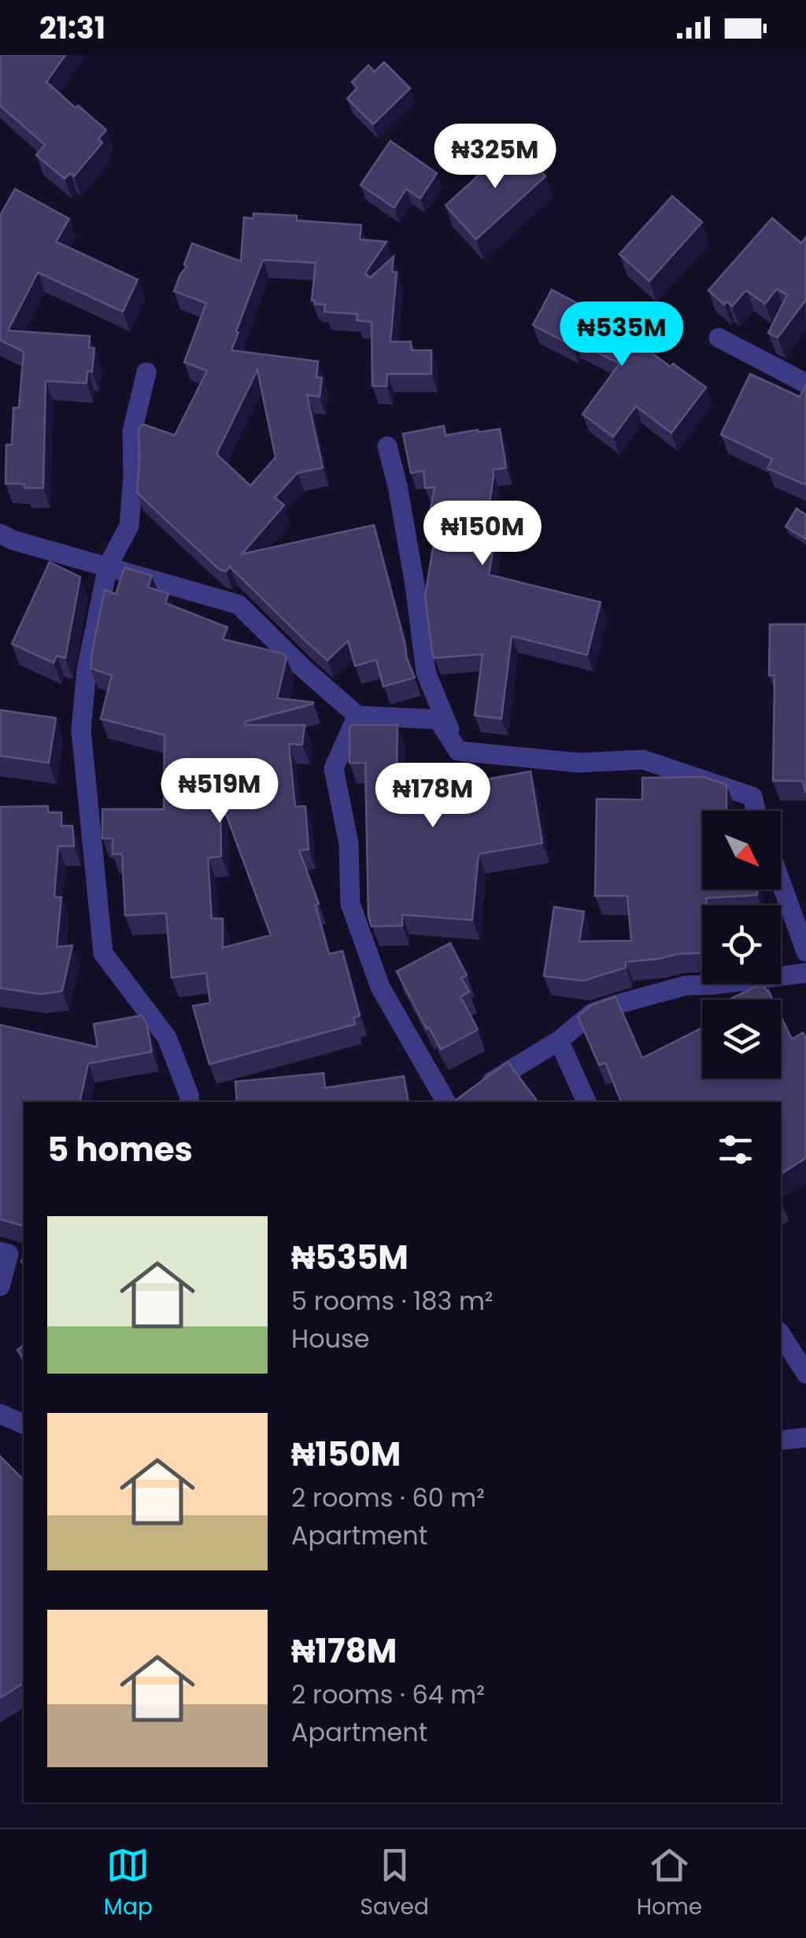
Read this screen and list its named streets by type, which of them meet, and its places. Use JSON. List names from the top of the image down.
{
  "north": "bottom right",
  "page": {
    "status": "21:31",
    "price": [
      "₦325M",
      "₦535M",
      "₦150M",
      "₦519M",
      "₦178M"
    ],
    "heading": "5 homes",
    "list": [
      {
        "name": "₦535M",
        "note": "5 rooms · 183 m² · House"
      },
      {
        "name": "₦150M",
        "note": "2 rooms · 60 m² · Apartment"
      },
      {
        "name": "₦178M",
        "note": "2 rooms · 64 m² · Apartment"
      }
    ],
    "tabs": ["Map", "Saved", "Home"]
  }
}
